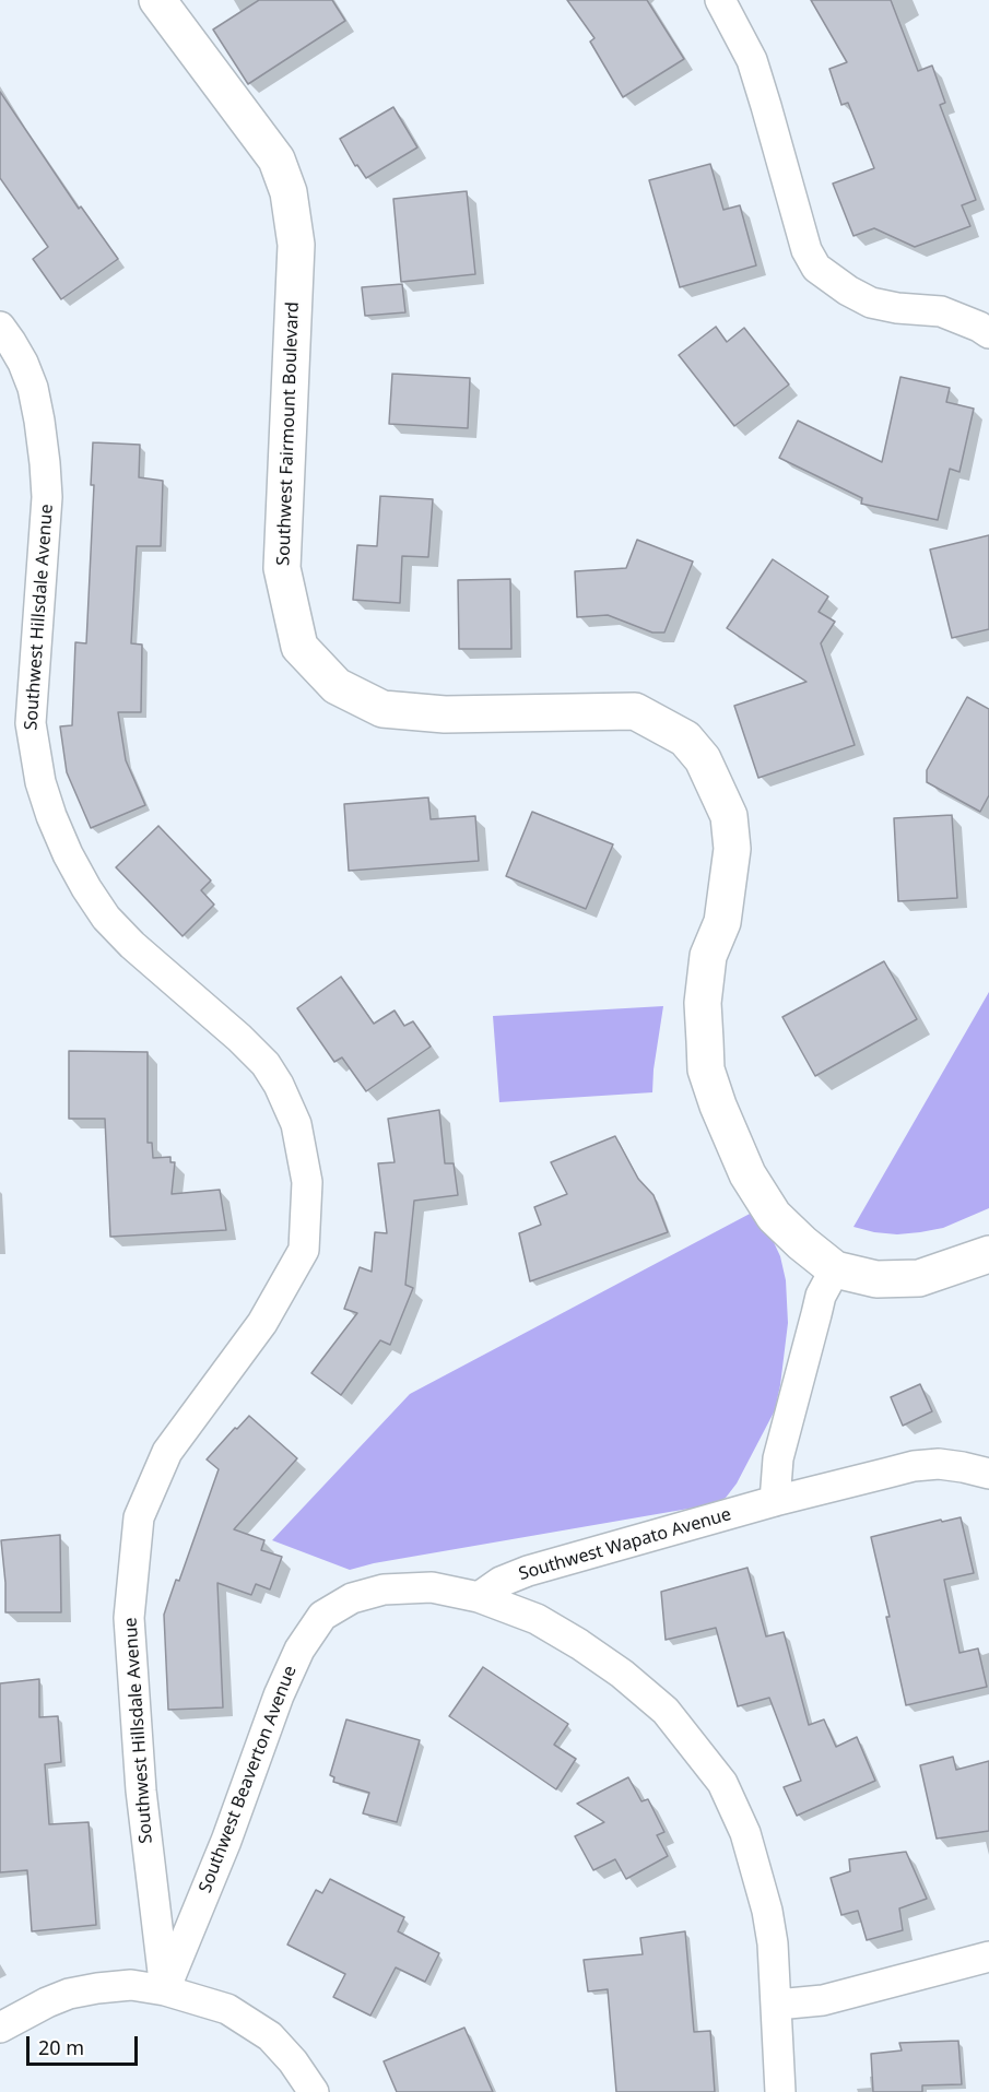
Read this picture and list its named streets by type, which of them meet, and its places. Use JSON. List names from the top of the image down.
{
  "streets": {
    "street": [
      "Southwest Fairmount Boulevard",
      "Southwest Hillsdale Avenue",
      "Southwest Wapato Avenue",
      "Southwest Beaverton Avenue"
    ]
  },
  "crossings": [
    ["Southwest Hillsdale Avenue", "Southwest Beaverton Avenue"],
    ["Southwest Wapato Avenue", "Southwest Beaverton Avenue"]
  ],
  "scale_bar": "20 m"
}
